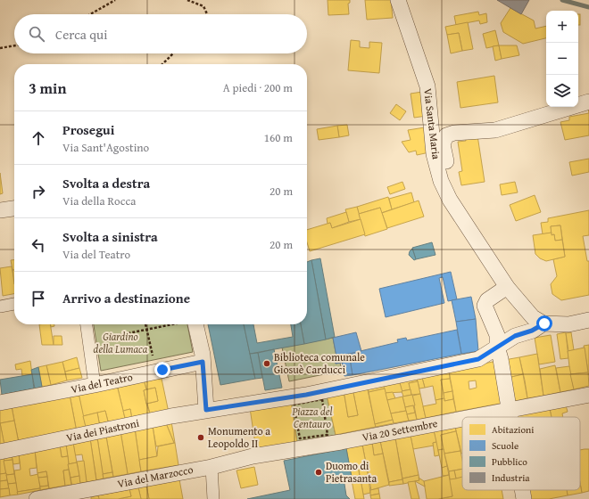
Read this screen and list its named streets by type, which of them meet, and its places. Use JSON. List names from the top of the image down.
{
  "streets": {
    "street": [
      "Via Santa Maria",
      "Via del Teatro",
      "Via dei Piastroni",
      "Via 20 Settembre",
      "Via del Marzocco"
    ]
  },
  "crossings": [
    ["Via Santa Maria", "Via dei Piastroni"],
    ["Via 20 Settembre", "Via del Marzocco"]
  ],
  "parks": ["Giardino della Lumaca", "Piazza del Centauro"],
  "places": ["Biblioteca comunale Giosuè Carducci", "Monumento a Leopoldo II", "Duomo di Pietrasanta"],
  "legend": [
    "Abitazioni",
    "Scuole",
    "Pubblico",
    "Industria"
  ],
  "page": {
    "map_buttons": ["+", "−"],
    "search": "Cerca qui",
    "heading": ["3 min", "A piedi · 200 m"],
    "list": [
      ["Prosegui", "Via Sant'Agostino", "160 m"],
      ["Svolta a destra", "Via della Rocca", "20 m"],
      ["Svolta a sinistra", "Via del Teatro", "20 m"],
      "Arrivo a destinazione"
    ]
  }
}
